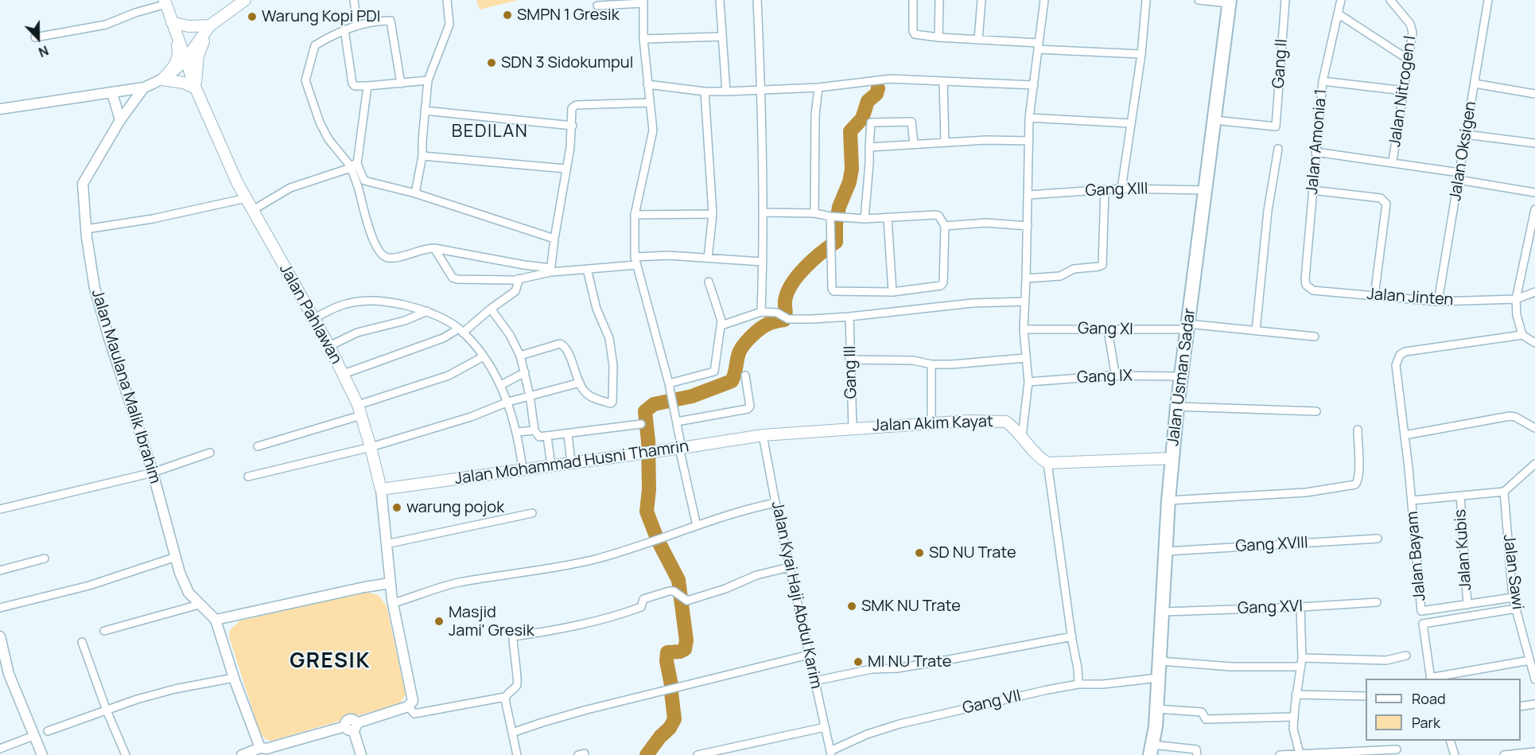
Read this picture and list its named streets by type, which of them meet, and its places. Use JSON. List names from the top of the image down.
{
  "streets": {
    "highway": ["Jalan Usman Sadar"],
    "main road": ["Jalan Pahlawan", "Jalan Akim Kayat", "Jalan Mohammad Husni Thamrin"],
    "street": [
      "Gang II",
      "Jalan Nitrogen I",
      "Jalan Amonia 1",
      "Jalan Oksigen",
      "Gang XIII",
      "Jalan Jinten",
      "Gang XI",
      "Gang III",
      "Gang IX",
      "Jalan Maulana Malik Ibrahim",
      "Gang XVIII",
      "Jalan Kubis",
      "Jalan Bayam",
      "Jalan Sawi",
      "Jalan Kyai Haji Abdul Karim",
      "Gang XVI",
      "Gang VII"
    ]
  },
  "crossings": [
    ["Gang II", "Jalan Usman Sadar"],
    ["Jalan Amonia 1", "Jalan Jinten"],
    ["Jalan Oksigen", "Jalan Jinten"],
    ["Gang XIII", "Jalan Usman Sadar"],
    ["Jalan Pahlawan", "Jalan Mohammad Husni Thamrin"],
    ["Gang XI", "Jalan Usman Sadar"],
    ["Gang III", "Jalan Akim Kayat"],
    ["Gang IX", "Jalan Usman Sadar"],
    ["Jalan Usman Sadar", "Gang XVIII"],
    ["Jalan Usman Sadar", "Gang XVI"],
    ["Jalan Usman Sadar", "Gang VII"],
    ["Jalan Akim Kayat", "Jalan Mohammad Husni Thamrin"],
    ["Jalan Akim Kayat", "Jalan Kyai Haji Abdul Karim"],
    ["Jalan Mohammad Husni Thamrin", "Jalan Kyai Haji Abdul Karim"],
    ["Jalan Kubis", "Jalan Bayam"],
    ["Jalan Kyai Haji Abdul Karim", "Gang VII"]
  ],
  "districts": ["BEDILAN", "GRESIK"],
  "places": [
    "SMPN 1 Gresik",
    "Warung Kopi PDI",
    "SDN 3 Sidokumpul",
    "warung pojok",
    "SD NU Trate",
    "SMK NU Trate",
    "Masjid Jami' Gresik",
    "MI NU Trate"
  ],
  "legend": ["Road", "Park"],
  "north": "bottom"
}
